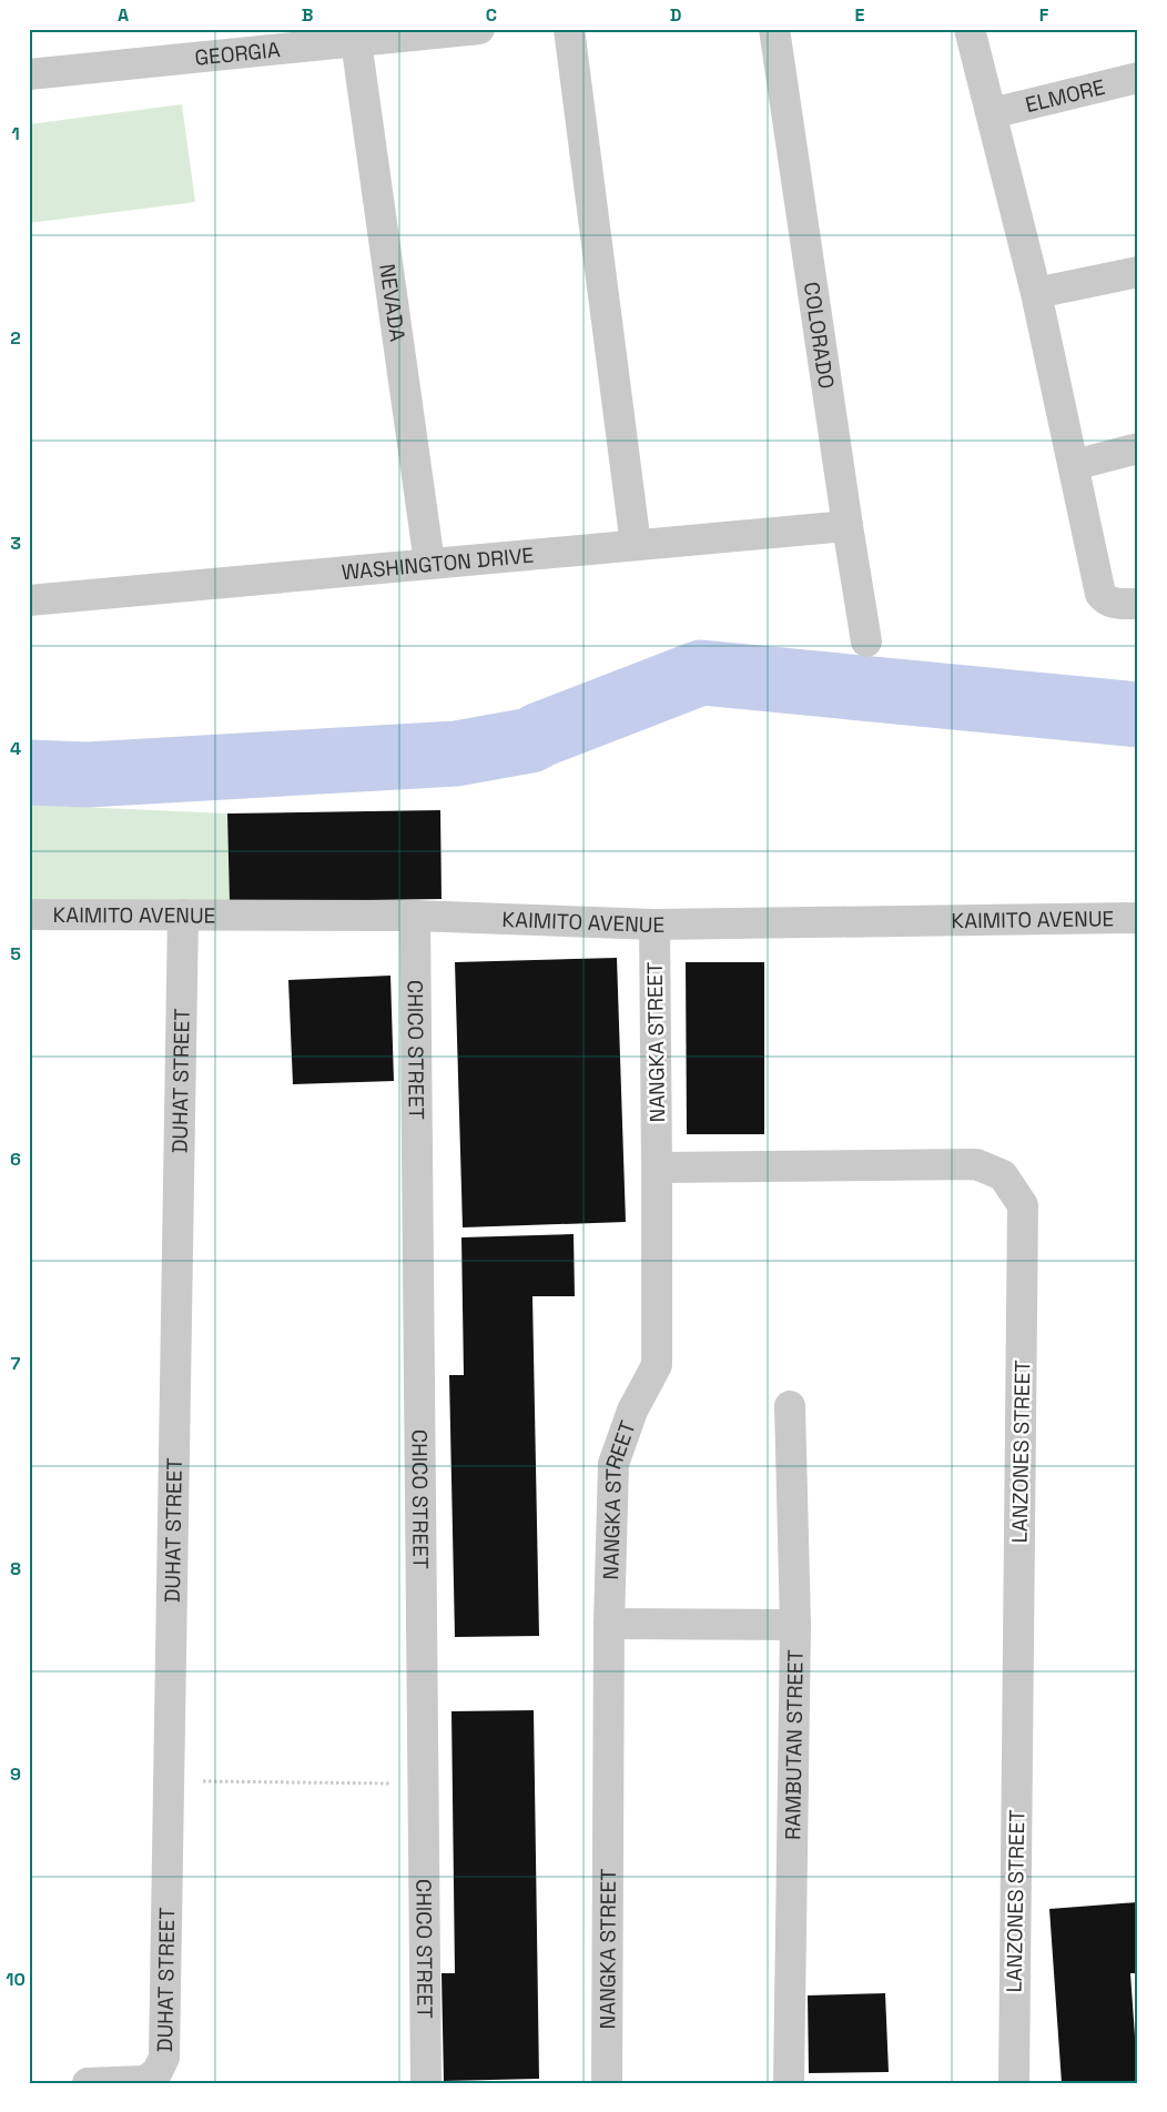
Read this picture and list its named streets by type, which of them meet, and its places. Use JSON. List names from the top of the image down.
{
  "streets": {
    "street": [
      "GEORGIA",
      "ELMORE",
      "NEVADA",
      "COLORADO",
      "WASHINGTON DRIVE",
      "KAIMITO AVENUE",
      "NANGKA STREET",
      "CHICO STREET",
      "DUHAT STREET",
      "LANZONES STREET",
      "RAMBUTAN STREET"
    ]
  },
  "crossings": [
    ["GEORGIA", "NEVADA"],
    ["NEVADA", "WASHINGTON DRIVE"],
    ["COLORADO", "WASHINGTON DRIVE"],
    ["KAIMITO AVENUE", "NANGKA STREET"],
    ["KAIMITO AVENUE", "CHICO STREET"],
    ["KAIMITO AVENUE", "DUHAT STREET"],
    ["NANGKA STREET", "LANZONES STREET"]
  ],
  "grid": {
    "columns": [
      "A",
      "B",
      "C",
      "D",
      "E",
      "F"
    ],
    "rows": [
      "1",
      "2",
      "3",
      "4",
      "5",
      "6",
      "7",
      "8",
      "9",
      "10"
    ]
  }
}
